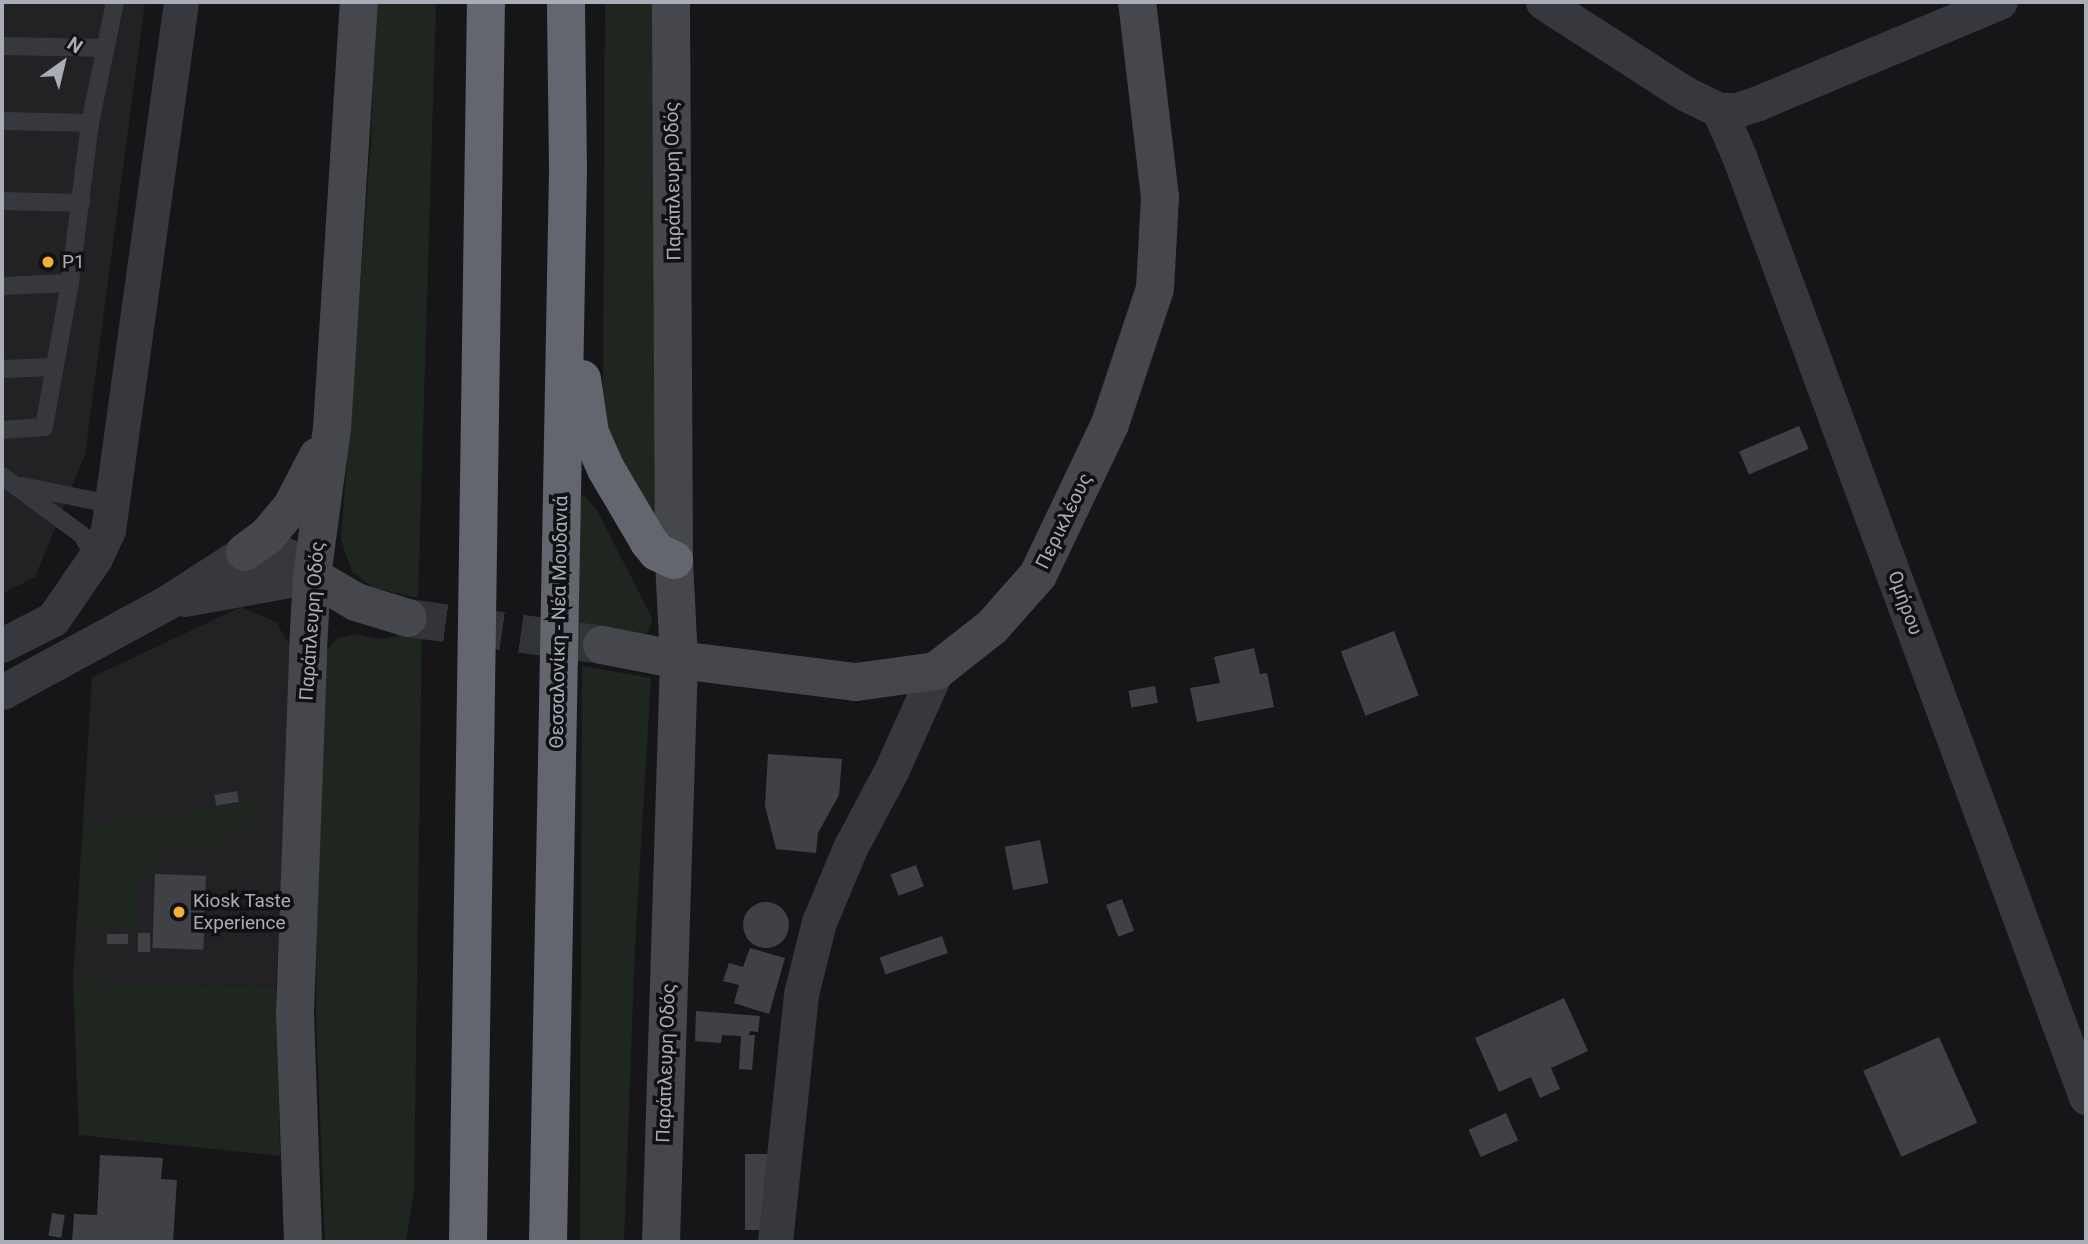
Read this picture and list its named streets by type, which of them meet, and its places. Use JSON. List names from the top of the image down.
{
  "streets": {
    "highway": ["Θεσσαλονίκη - Νέα Μουδανιά"],
    "street": ["Παράπλευρη Οδός", "Περικλέους", "Ομήρου"]
  },
  "places": ["P1", "Kiosk Taste Experience"],
  "north": "top right"
}
